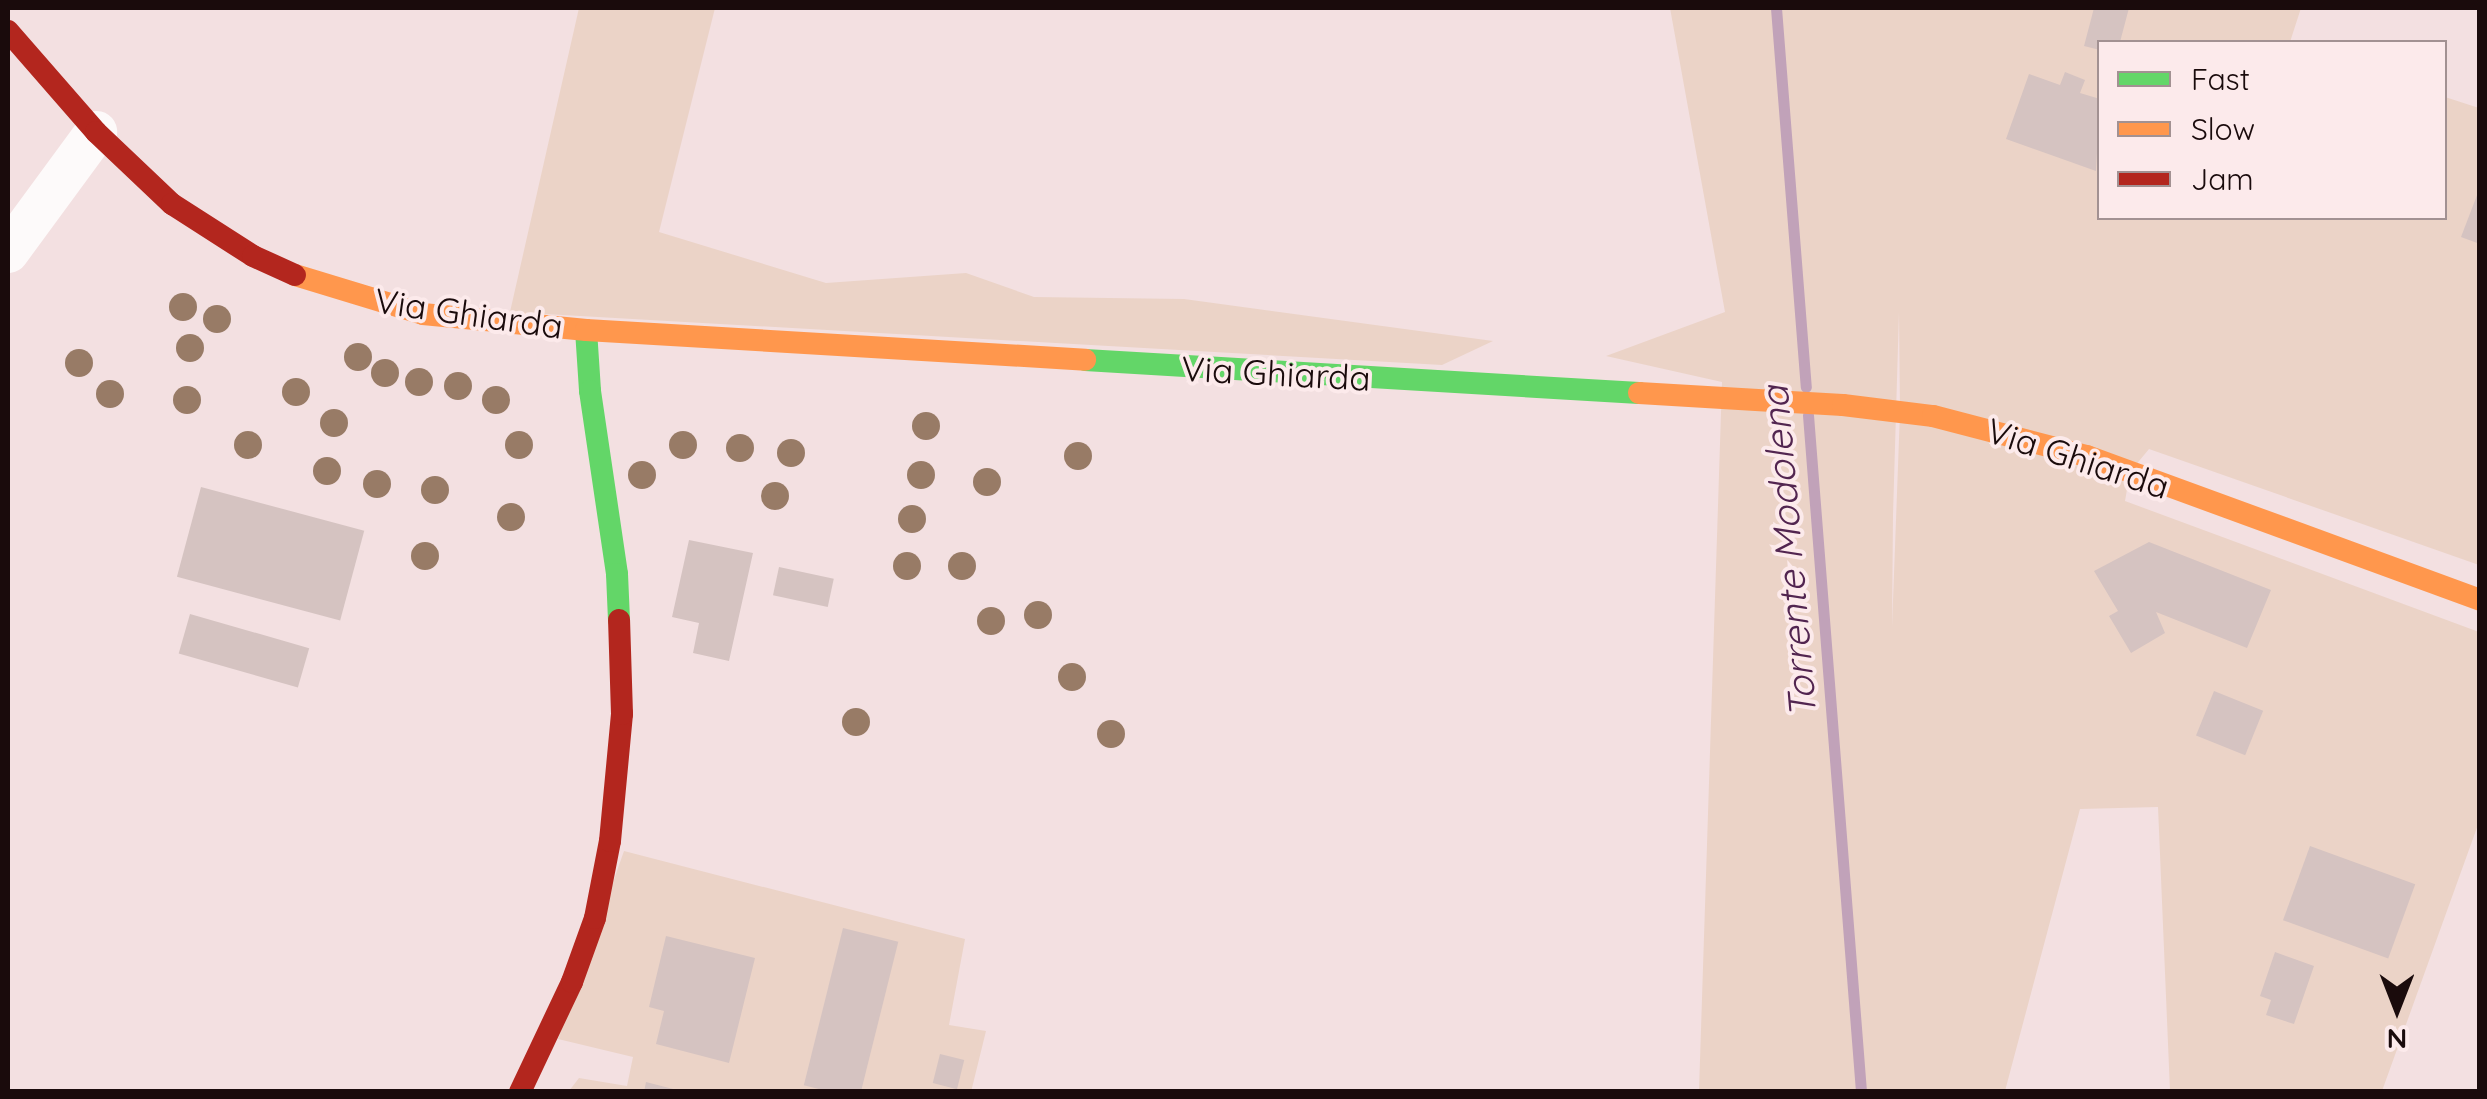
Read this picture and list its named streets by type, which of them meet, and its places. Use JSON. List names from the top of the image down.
{
  "streets": {
    "street": ["Via Ghiarda"]
  },
  "water": ["Torrente Modolena"],
  "legend": ["Fast", "Slow", "Jam"],
  "north": "bottom"
}
